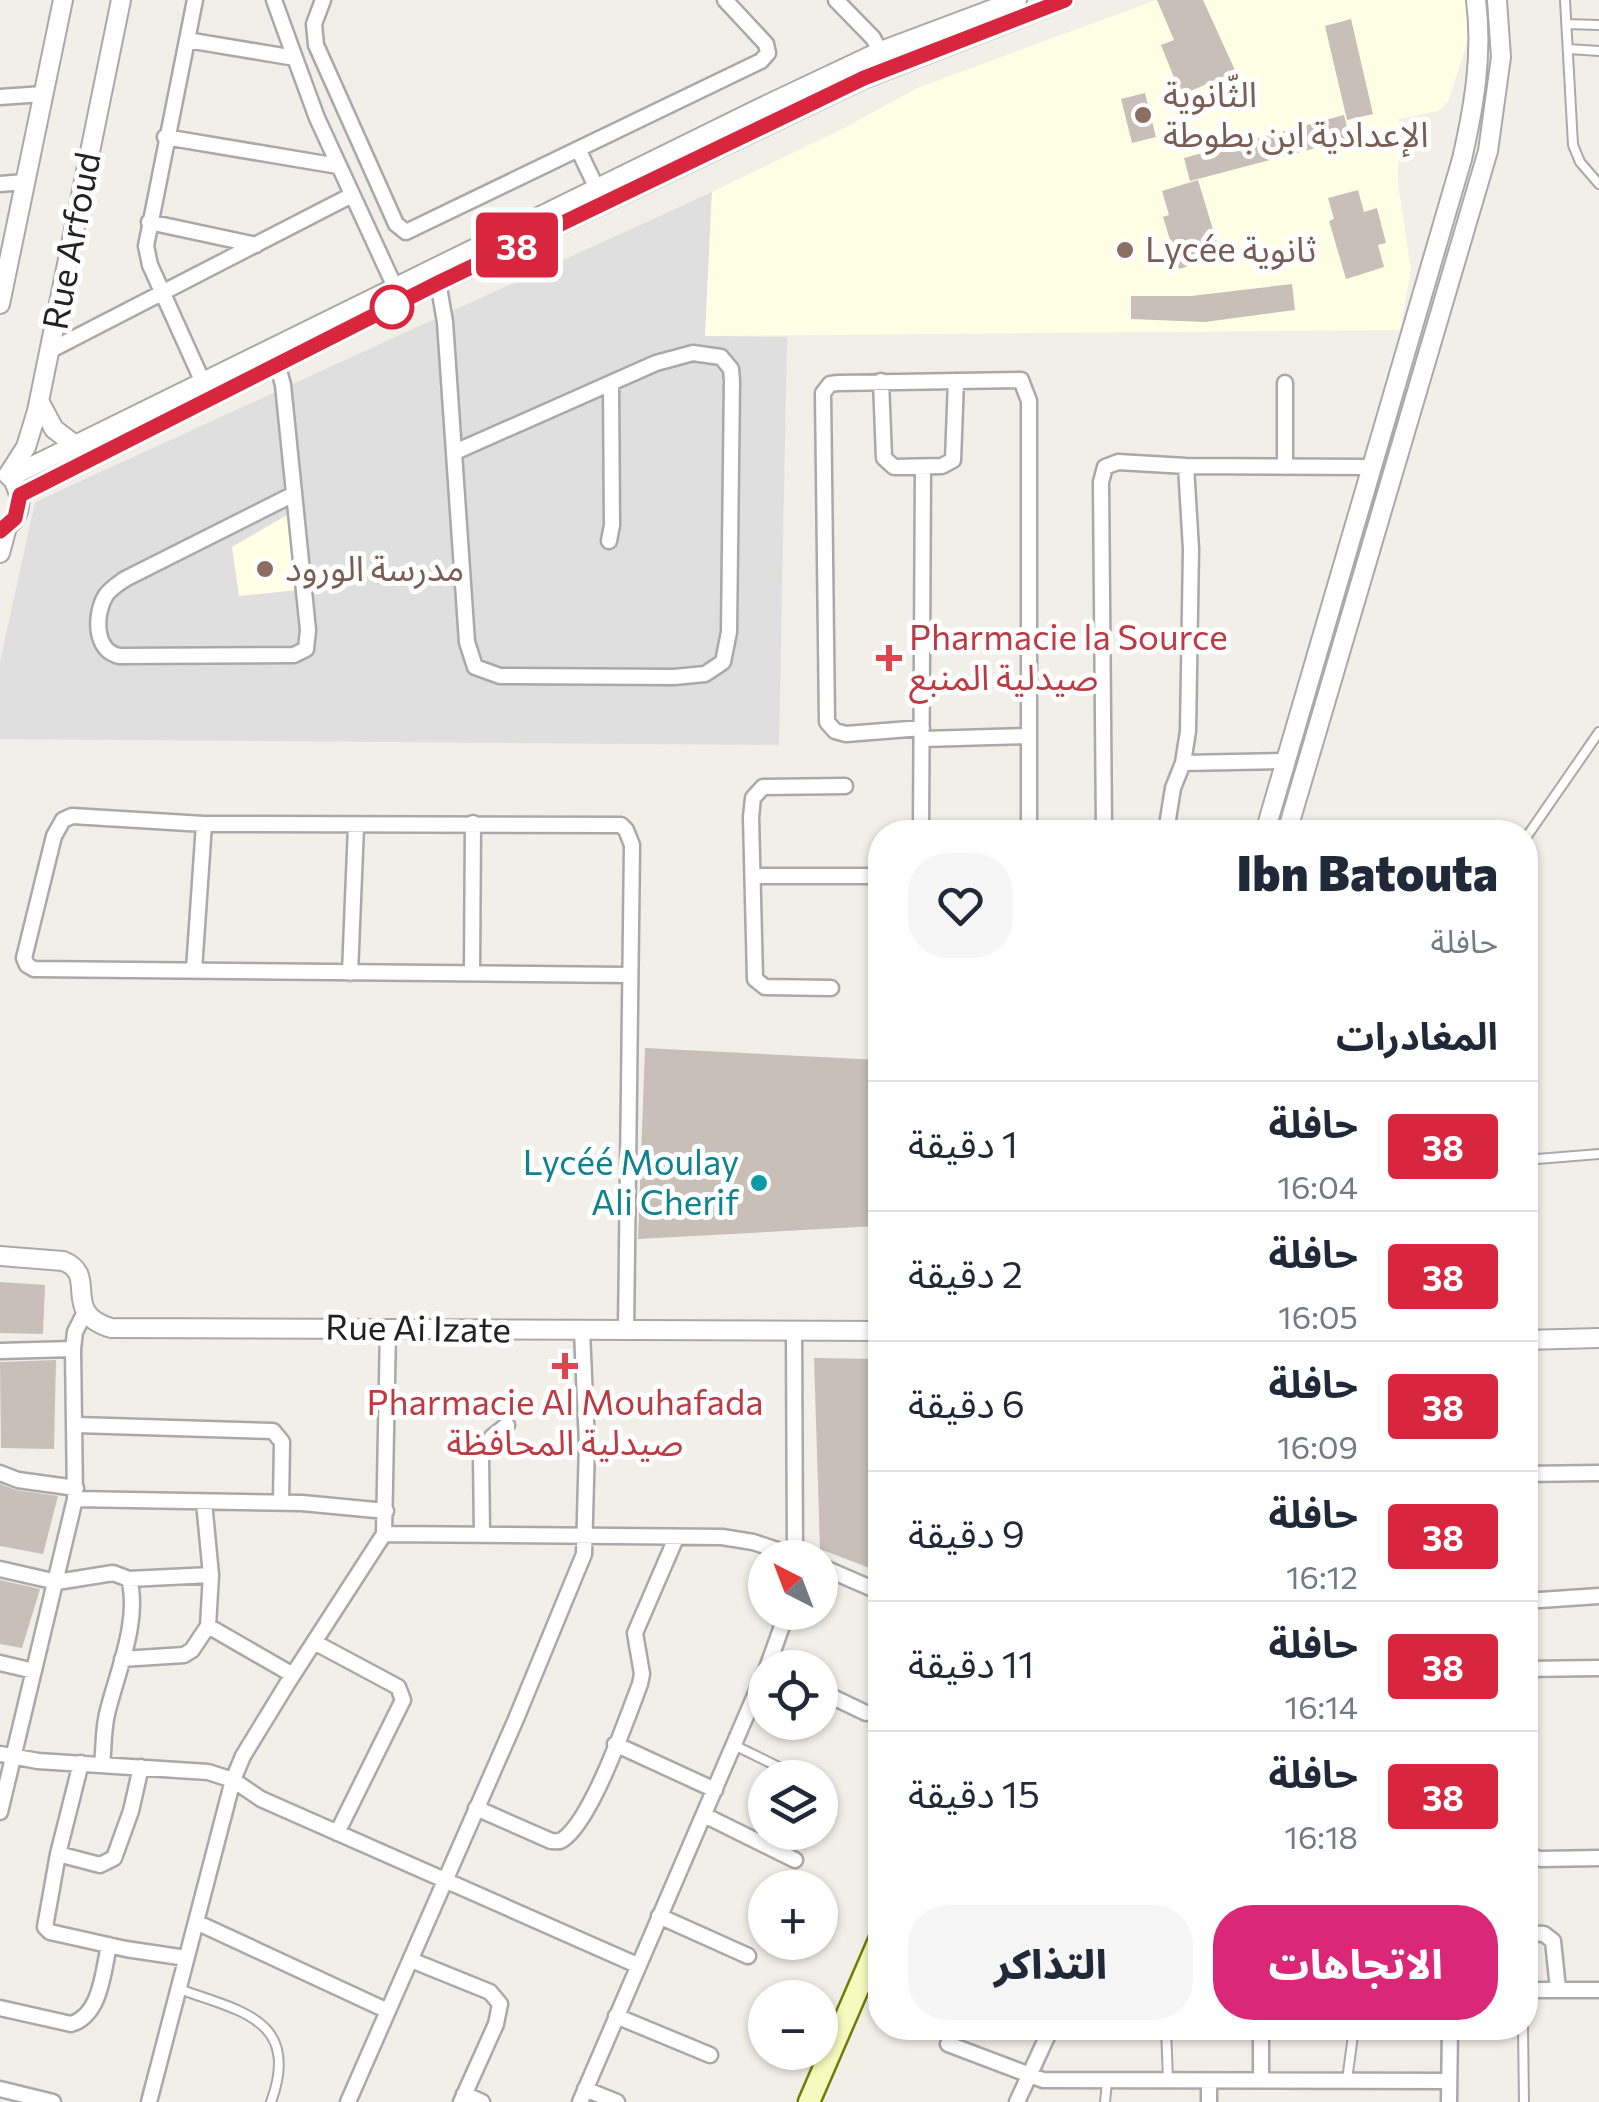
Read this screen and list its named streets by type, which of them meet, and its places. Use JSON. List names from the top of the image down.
{
  "streets": {
    "street": ["Rue Arfoud", "Rue Ai Izate"]
  },
  "places": {
    "other": [
      "الثّانوية الإعدادية ابن بطوطة",
      "Lycée ثانوية",
      "مدرسة الورود",
      "Lycéé Moulay Ali Cherif"
    ],
    "health": ["Pharmacie la Source صيدلية المنبع", "Pharmacie Al Mouhafada صيدلية المحافظة"]
  },
  "lines": ["bus line 38"],
  "north": "top left",
  "page": {
    "on_map": "38",
    "heading": [
      ["Ibn Batouta", "حافلة"],
      "المغادرات"
    ],
    "list": [
      {
        "mark": "38",
        "name": "حافلة",
        "note": "16:04",
        "value": "1 دقيقة"
      },
      {
        "mark": "38",
        "name": "حافلة",
        "note": "16:05",
        "value": "2 دقيقة"
      },
      {
        "mark": "38",
        "name": "حافلة",
        "note": "16:09",
        "value": "6 دقيقة"
      },
      {
        "mark": "38",
        "name": "حافلة",
        "note": "16:12",
        "value": "9 دقيقة"
      },
      {
        "mark": "38",
        "name": "حافلة",
        "note": "16:14",
        "value": "11 دقيقة"
      },
      {
        "mark": "38",
        "name": "حافلة",
        "note": "16:18",
        "value": "15 دقيقة"
      }
    ],
    "map_buttons": ["+", "−"],
    "buttons": ["الاتجاهات", "التذاكر"]
  }
}
